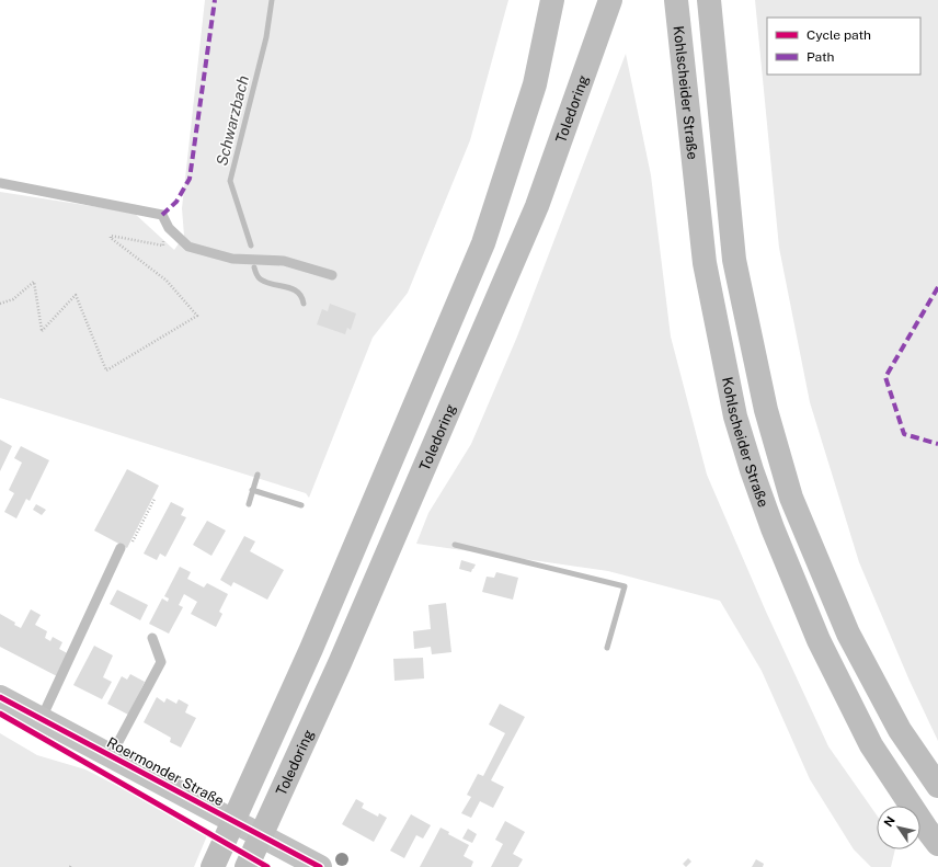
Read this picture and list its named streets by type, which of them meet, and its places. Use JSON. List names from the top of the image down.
{
  "streets": {
    "main road": ["Kohlscheider Straße", "Toledoring", "Roermonder Straße"]
  },
  "water": ["Schwarzbach"],
  "legend": ["Cycle path", "Path"],
  "north": "top left"
}
